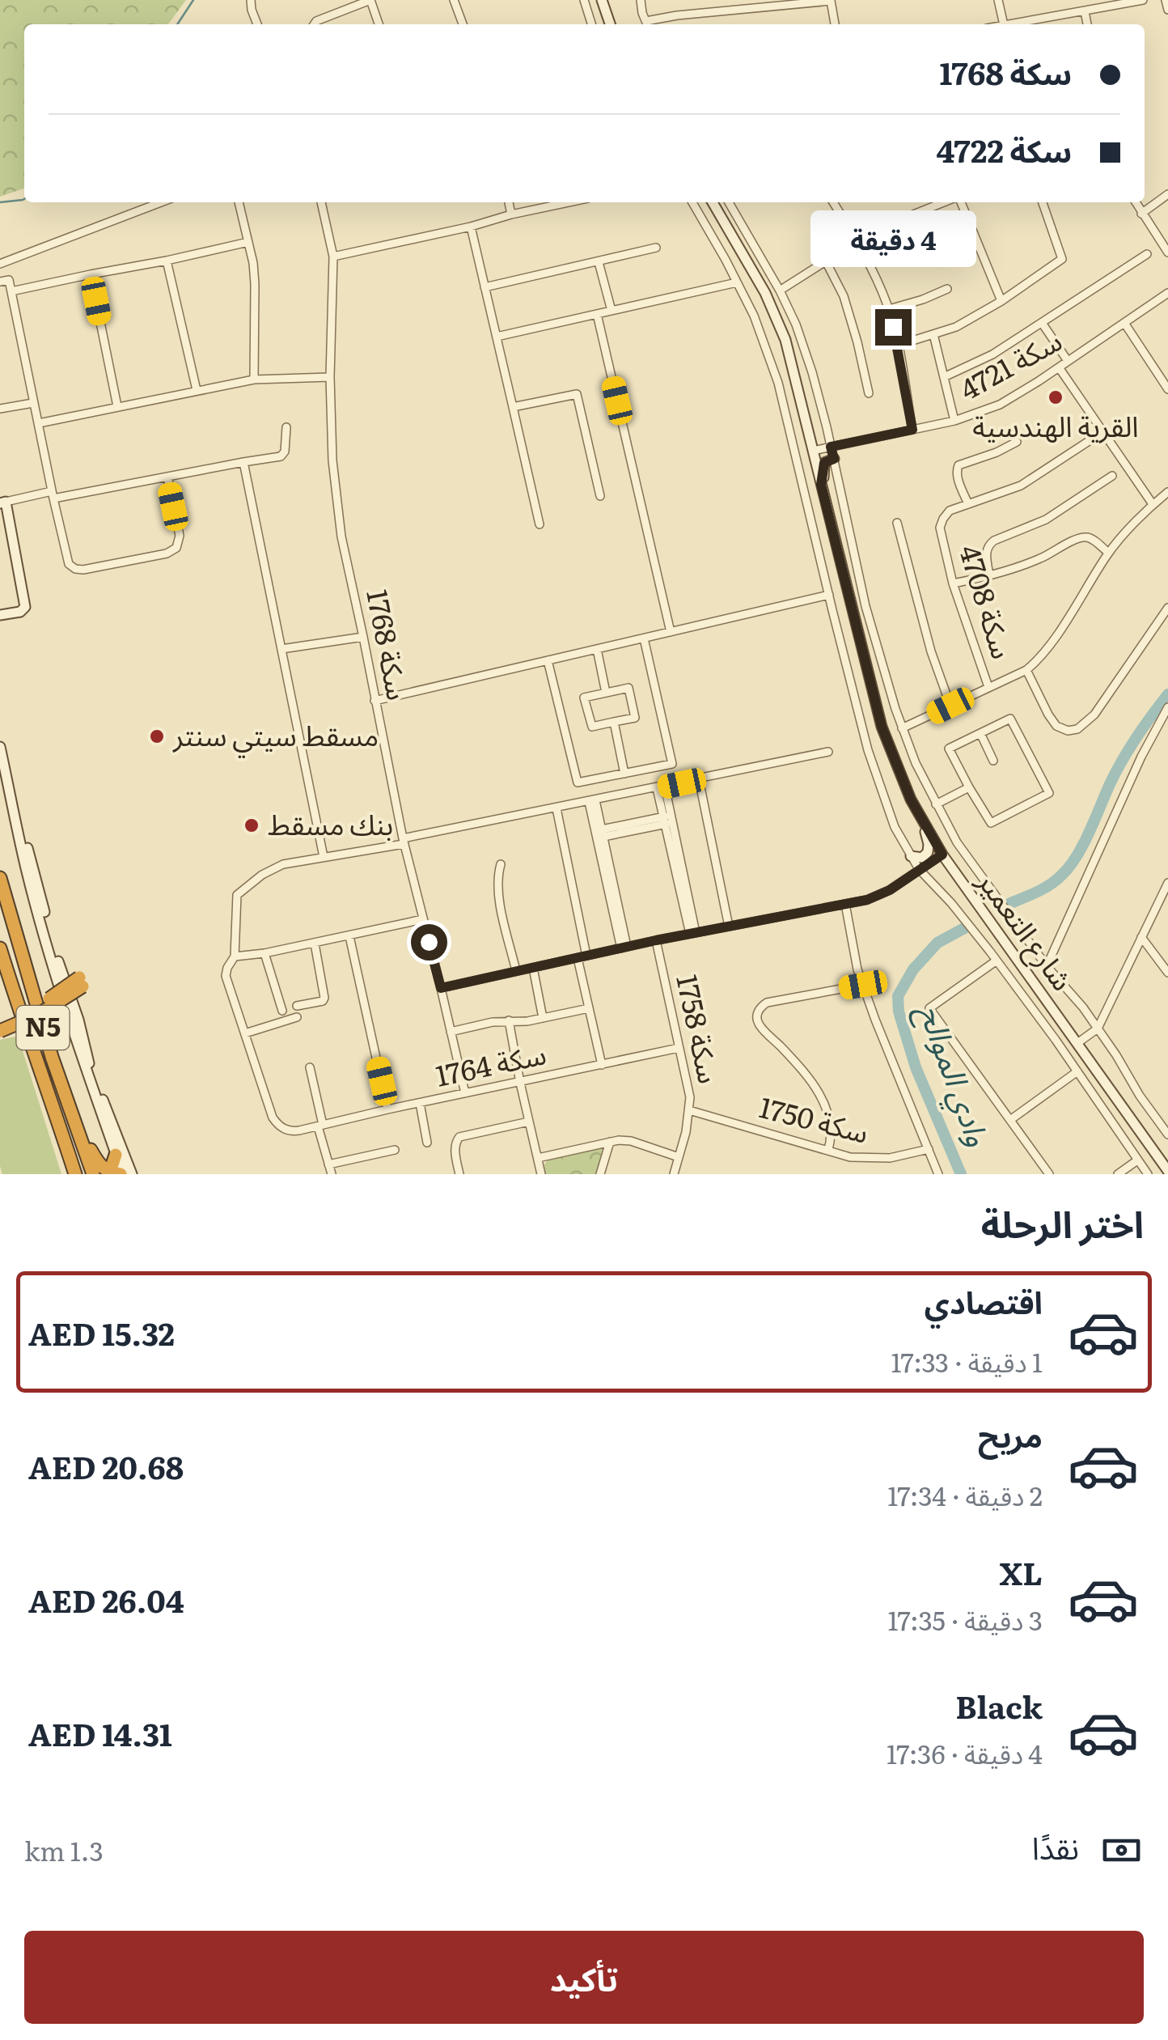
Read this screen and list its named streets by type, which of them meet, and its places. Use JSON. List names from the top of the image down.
{
  "streets": {
    "highway": ["N5"],
    "main road": ["شارع التعمير"],
    "street": [
      "سكة 4721",
      "سكة 4708",
      "سكة 1768",
      "سكة 1758",
      "سكة 1764",
      "سكة 1750"
    ]
  },
  "crossings": [
    ["سكة 4721", "شارع التعمير"],
    ["سكة 1768", "سكة 1764"],
    ["سكة 1758", "سكة 1764"],
    ["سكة 1758", "سكة 1750"]
  ],
  "water": ["وادي الموالح"],
  "places": ["القرية الهندسية", "مسقط سيتي سنتر", "بنك مسقط"],
  "page": {
    "banner": ["سكة 1768", "سكة 4722"],
    "bubble": "4 دقيقة",
    "heading": "اختر الرحلة",
    "list": [
      {
        "name": "اقتصادي",
        "note": "1 دقيقة · 17:33",
        "value": "AED 15.32"
      },
      {
        "name": "مريح",
        "note": "2 دقيقة · 17:34",
        "value": "AED 20.68"
      },
      {
        "name": "XL",
        "note": "3 دقيقة · 17:35",
        "value": "AED 26.04"
      },
      {
        "name": "Black",
        "note": "4 دقيقة · 17:36",
        "value": "AED 14.31"
      }
    ],
    "pay": ["نقدًا", "1.3 km"],
    "buttons": "تأكيد"
  }
}
